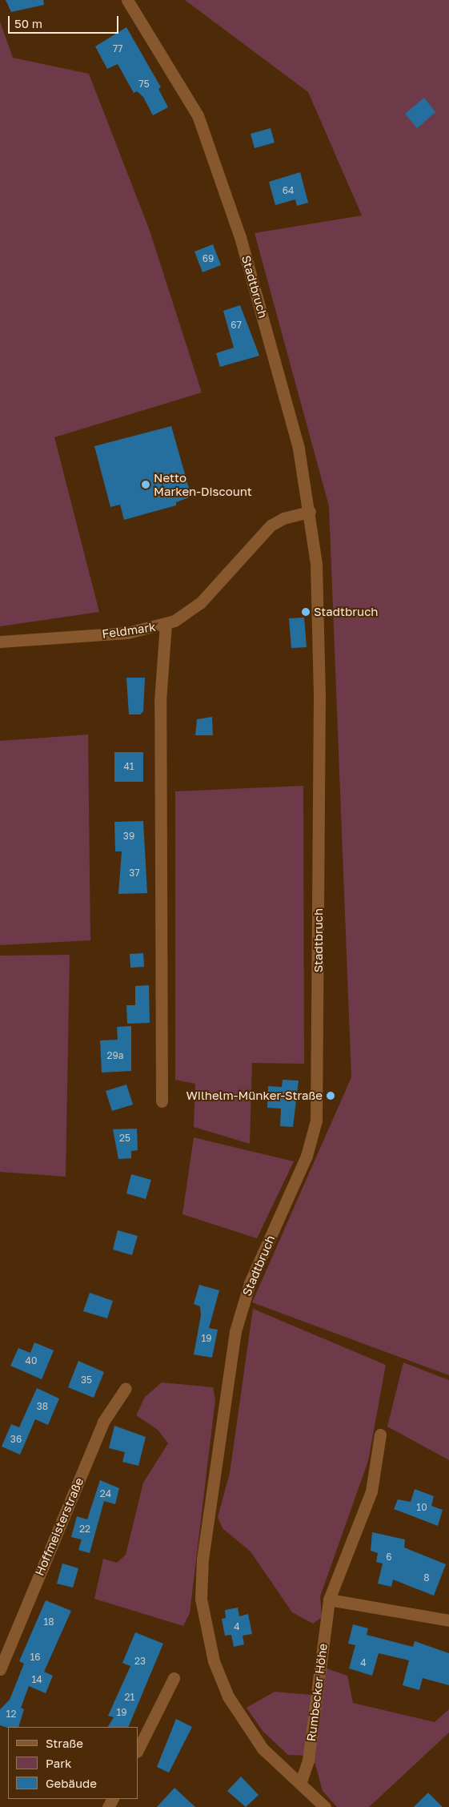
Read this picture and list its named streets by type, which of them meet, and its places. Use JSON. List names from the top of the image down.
{
  "streets": {
    "street": [
      "Stadtbruch",
      "Feldmark",
      "Hoffmeisterstraße",
      "Rumbecker Höhe"
    ]
  },
  "crossings": [
    ["Stadtbruch", "Feldmark"],
    ["Stadtbruch", "Rumbecker Höhe"]
  ],
  "places": ["Netto Marken-Discount", "Stadtbruch", "Wilhelm-Münker-Straße"],
  "house_numbers": [
    "77",
    "75",
    "64",
    "69",
    "67",
    "41",
    "39",
    "37",
    "29a",
    "25",
    "19",
    "40",
    "35",
    "38",
    "36",
    "24",
    "10",
    "22",
    "6",
    "8",
    "18",
    "4",
    "16",
    "23",
    "4",
    "14",
    "21",
    "19",
    "12"
  ],
  "legend": ["Straße", "Park", "Gebäude"],
  "scale_bar": "50 m"
}
